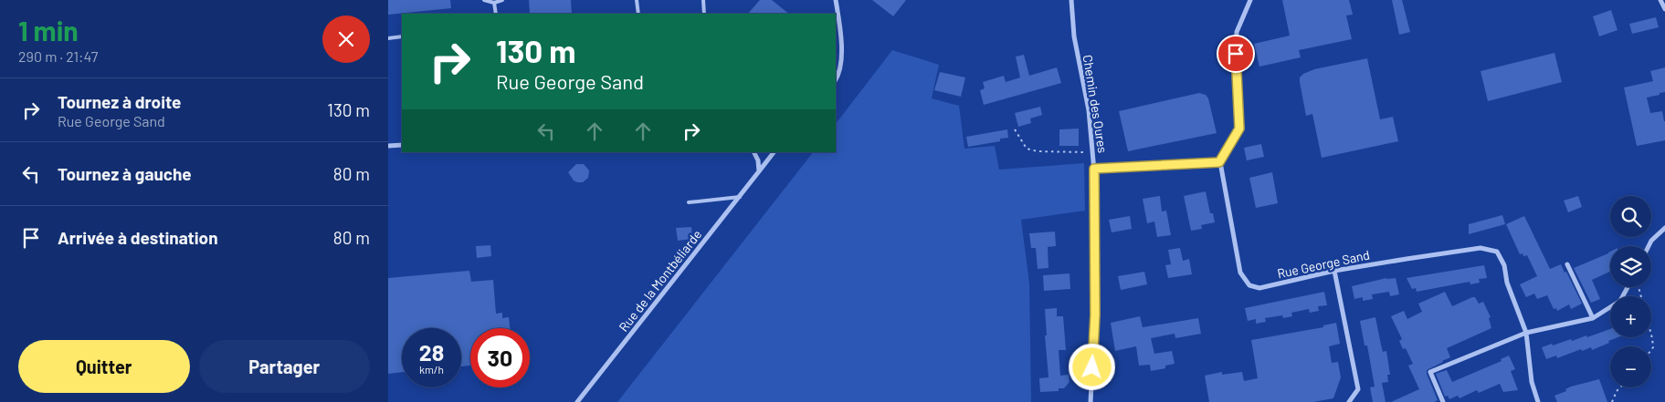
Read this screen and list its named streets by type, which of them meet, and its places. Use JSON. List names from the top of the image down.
{
  "streets": {
    "street": ["Chemin des Oures", "Rue George Sand", "Rue de la Montbéliarde"]
  },
  "page": {
    "heading": ["1 min", "290 m · 21:47"],
    "turn": ["130 m", "Rue George Sand"],
    "list": [
      {
        "name": "Tournez à droite",
        "note": "Rue George Sand",
        "value": "130 m"
      },
      {
        "name": "Tournez à gauche",
        "value": "80 m"
      },
      {
        "name": "Arrivée à destination",
        "value": "80 m"
      }
    ],
    "map_buttons": ["+", "−"],
    "speed": "28 km/h",
    "limit": "30",
    "buttons": ["Quitter", "Partager"]
  }
}
